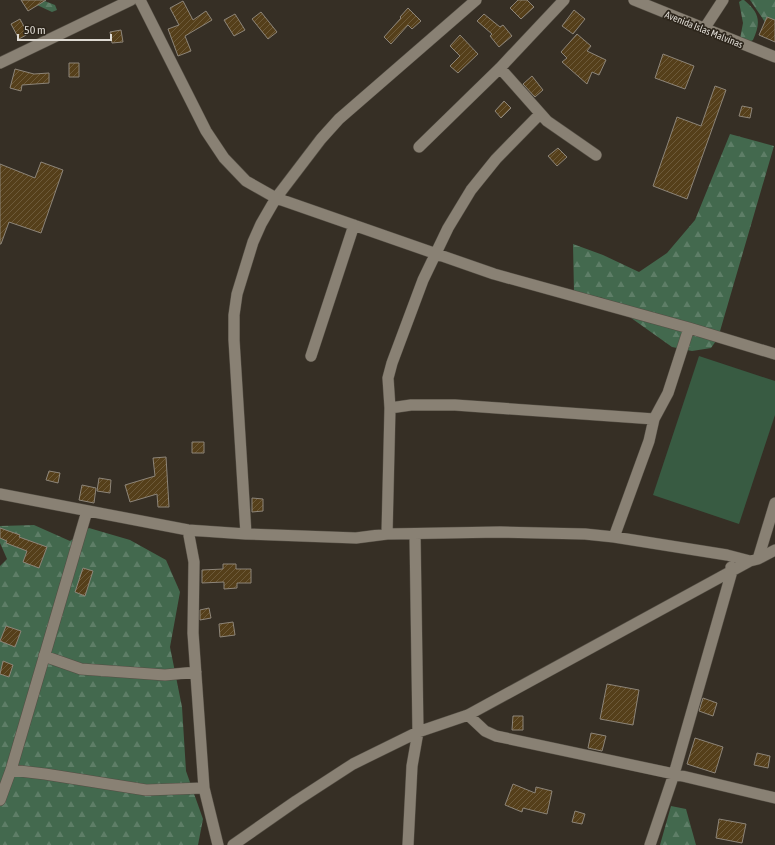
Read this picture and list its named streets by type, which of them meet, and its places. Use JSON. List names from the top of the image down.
{
  "streets": {
    "street": ["Avenida Islas Malvinas"]
  },
  "scale_bar": "50 m"
}
